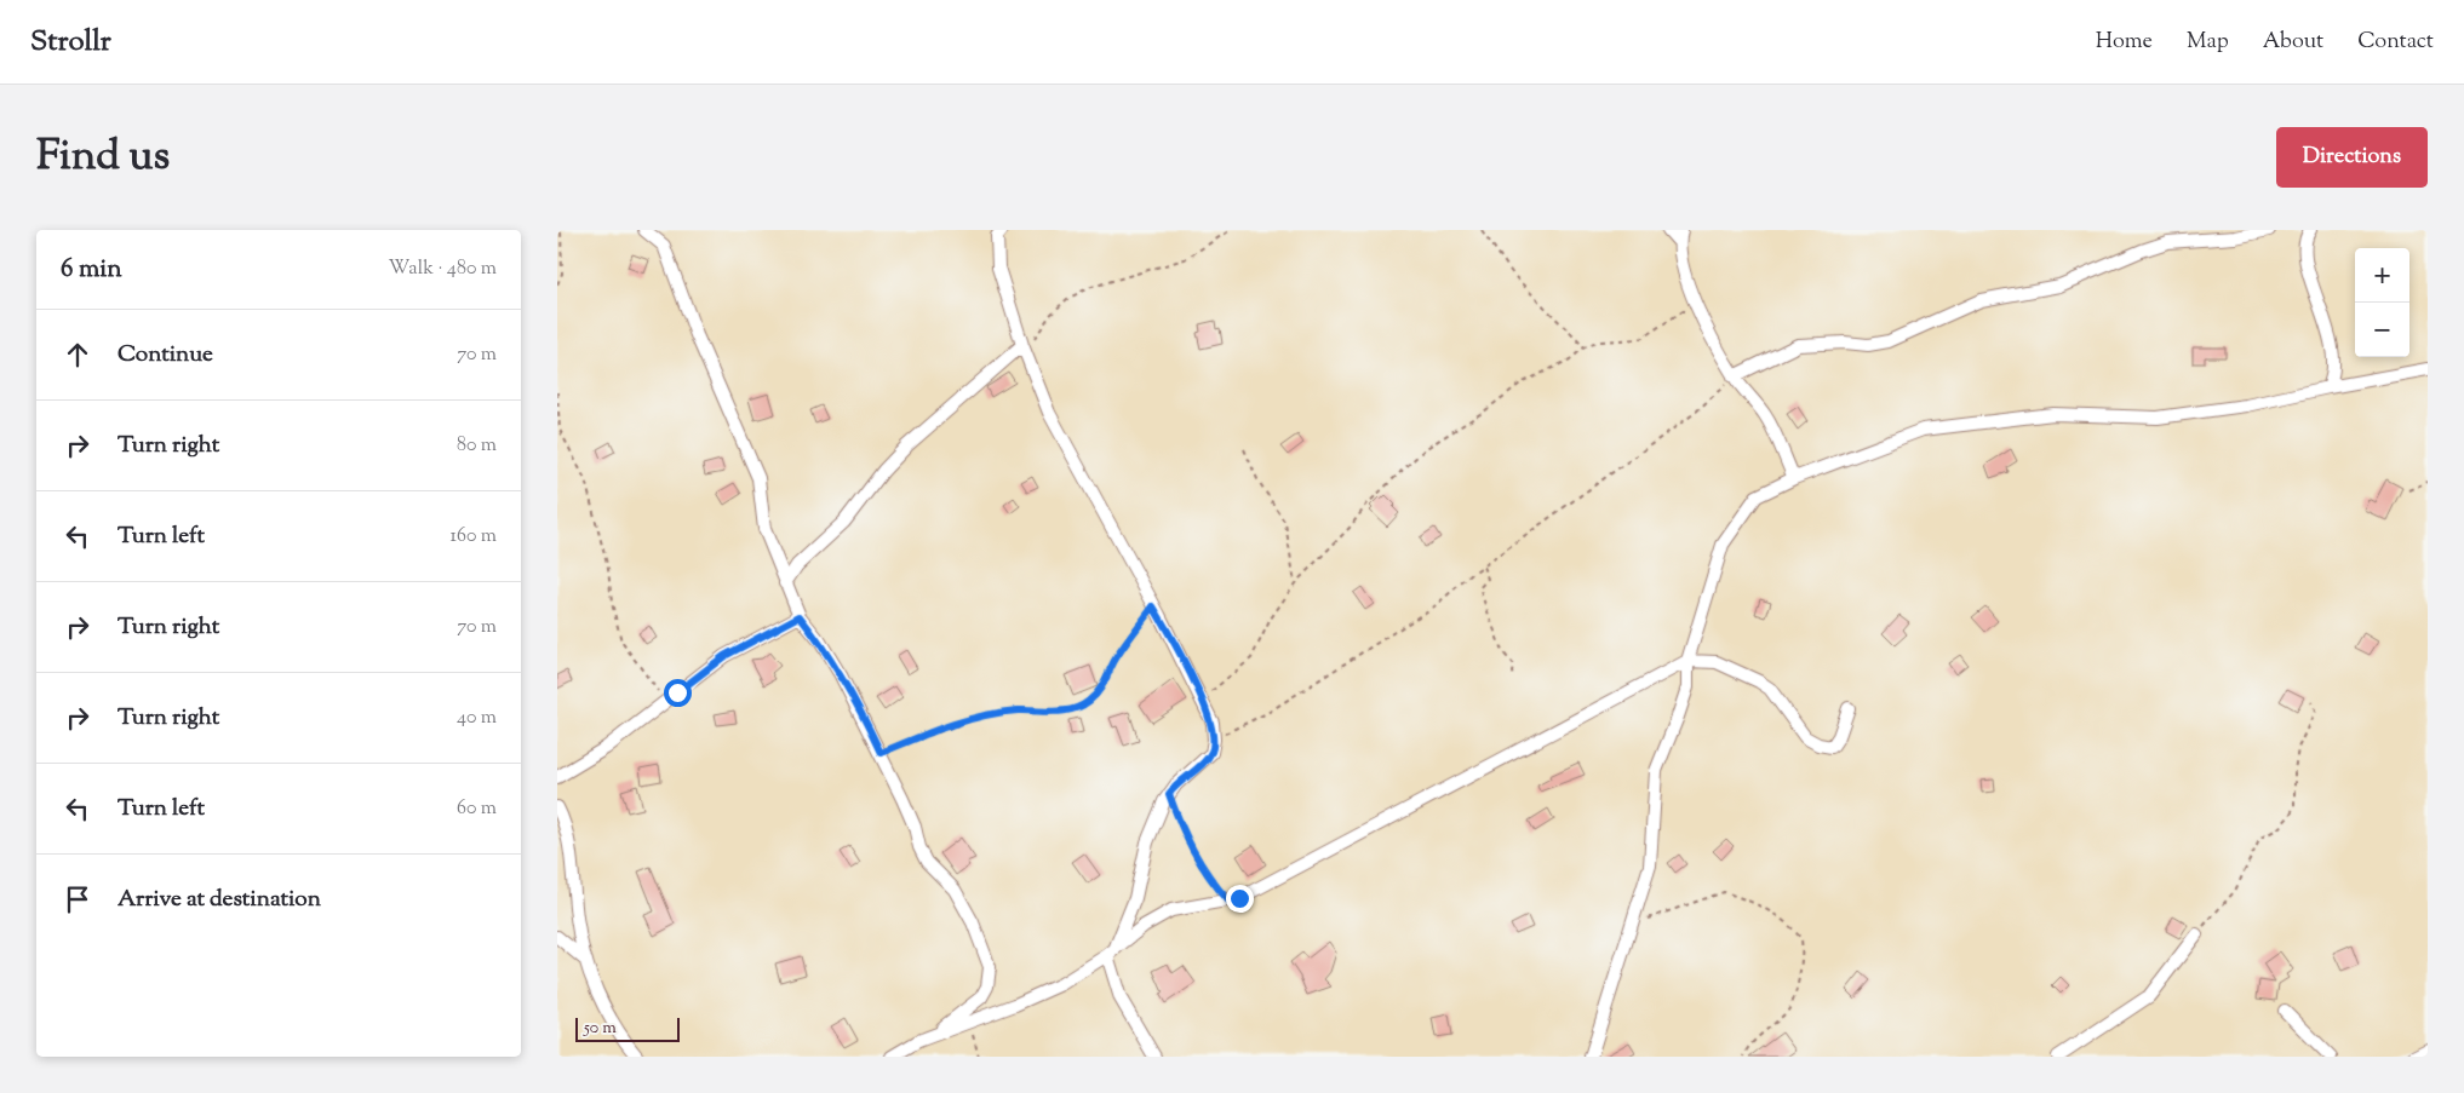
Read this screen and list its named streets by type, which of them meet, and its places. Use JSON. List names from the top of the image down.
{
  "scale_bar": "50 m",
  "page": {
    "header": "Strollr",
    "nav": [
      "Home",
      "Map",
      "About",
      "Contact"
    ],
    "title": "Find us",
    "buttons": "Directions",
    "heading": ["6 min", "Walk · 480 m"],
    "map_buttons": ["+", "−"],
    "list": [
      ["Continue", "70 m"],
      ["Turn right", "80 m"],
      ["Turn left", "160 m"],
      ["Turn right", "70 m"],
      ["Turn right", "40 m"],
      ["Turn left", "60 m"],
      "Arrive at destination"
    ],
    "scale": "50 m"
  }
}
